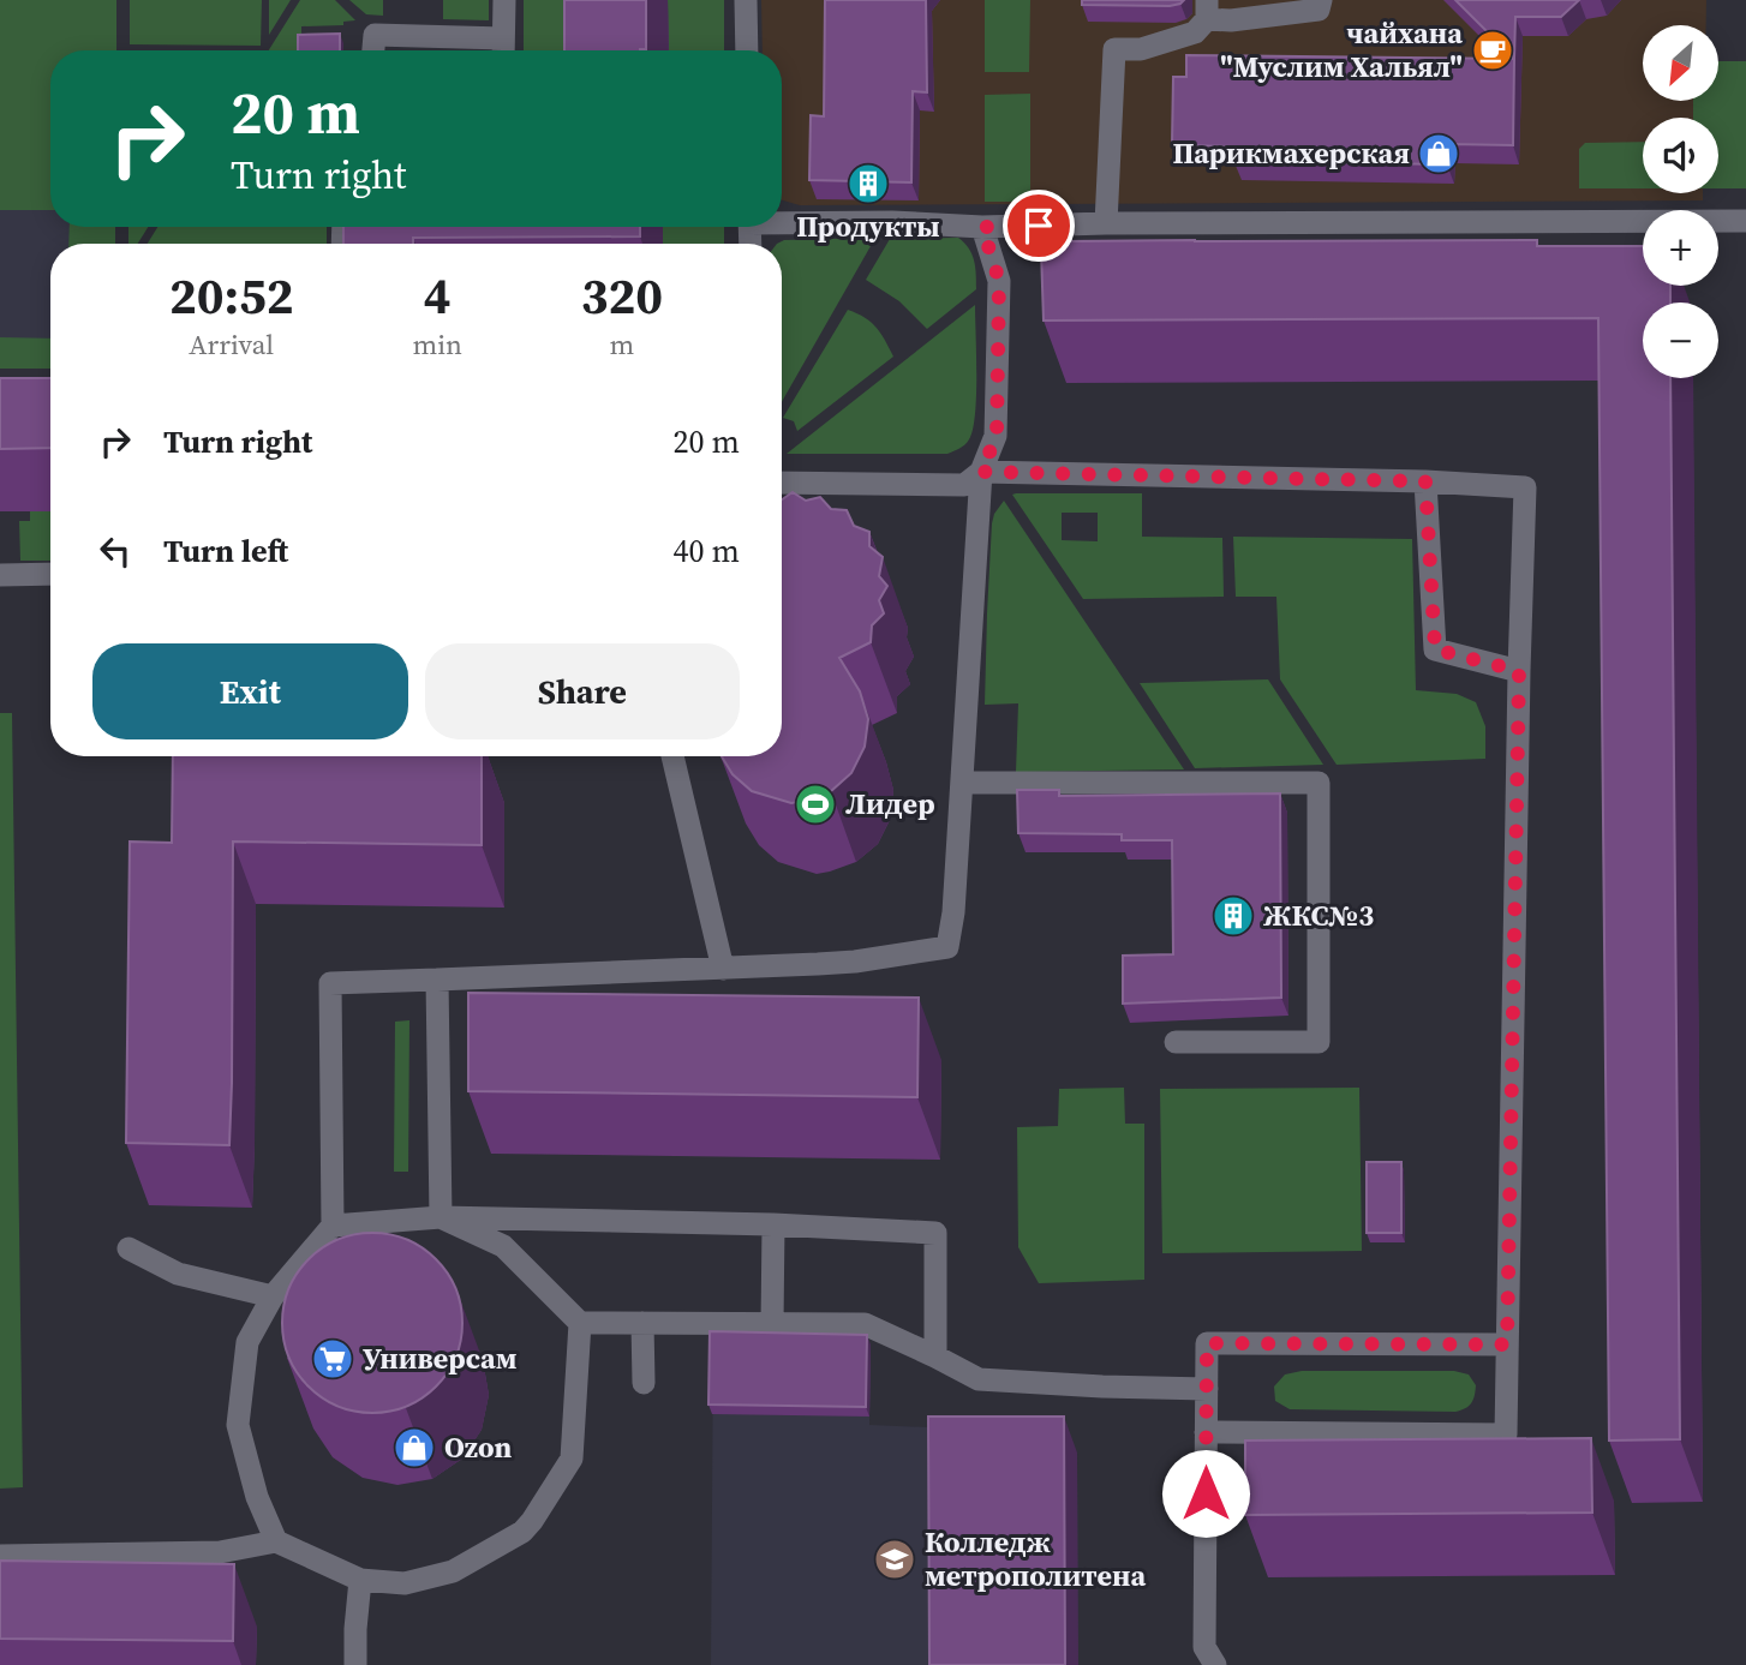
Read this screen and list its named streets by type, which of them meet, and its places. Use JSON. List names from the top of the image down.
{
  "places": {
    "cafe": ["чайхана \"Муслим Хальял\""],
    "shop": ["Парикмахерская", "Ozon"],
    "building": ["Продукты", "ЖКС№3"],
    "sports": ["Лидер"],
    "supermarket": ["Универсам"],
    "school or university": ["Колледж метрополитена"]
  },
  "north": "bottom left",
  "page": {
    "map_buttons": ["+", "−"],
    "turn": ["20 m", "Turn right"],
    "eta": [
      "20:52",
      "Arrival",
      "4",
      "min",
      "320",
      "m"
    ],
    "list": [
      {
        "name": "Turn right",
        "value": "20 m"
      },
      {
        "name": "Turn left",
        "value": "40 m"
      }
    ],
    "buttons": ["Exit", "Share"]
  }
}
